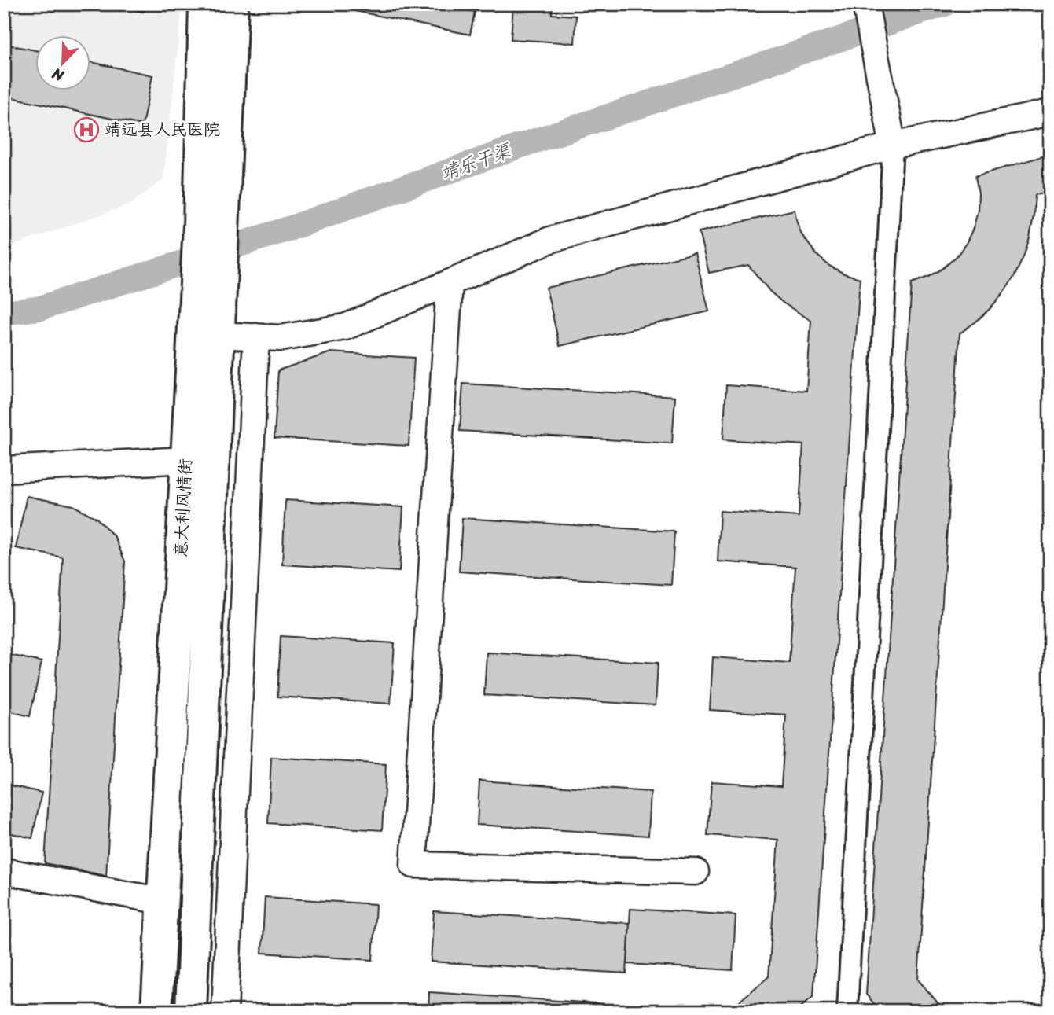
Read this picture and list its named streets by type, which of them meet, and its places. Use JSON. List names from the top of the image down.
{
  "streets": {
    "street": ["意大利风情街"]
  },
  "water": ["靖乐干渠"],
  "places": {
    "hospital": ["靖远县人民医院"]
  },
  "north": "bottom left"
}
